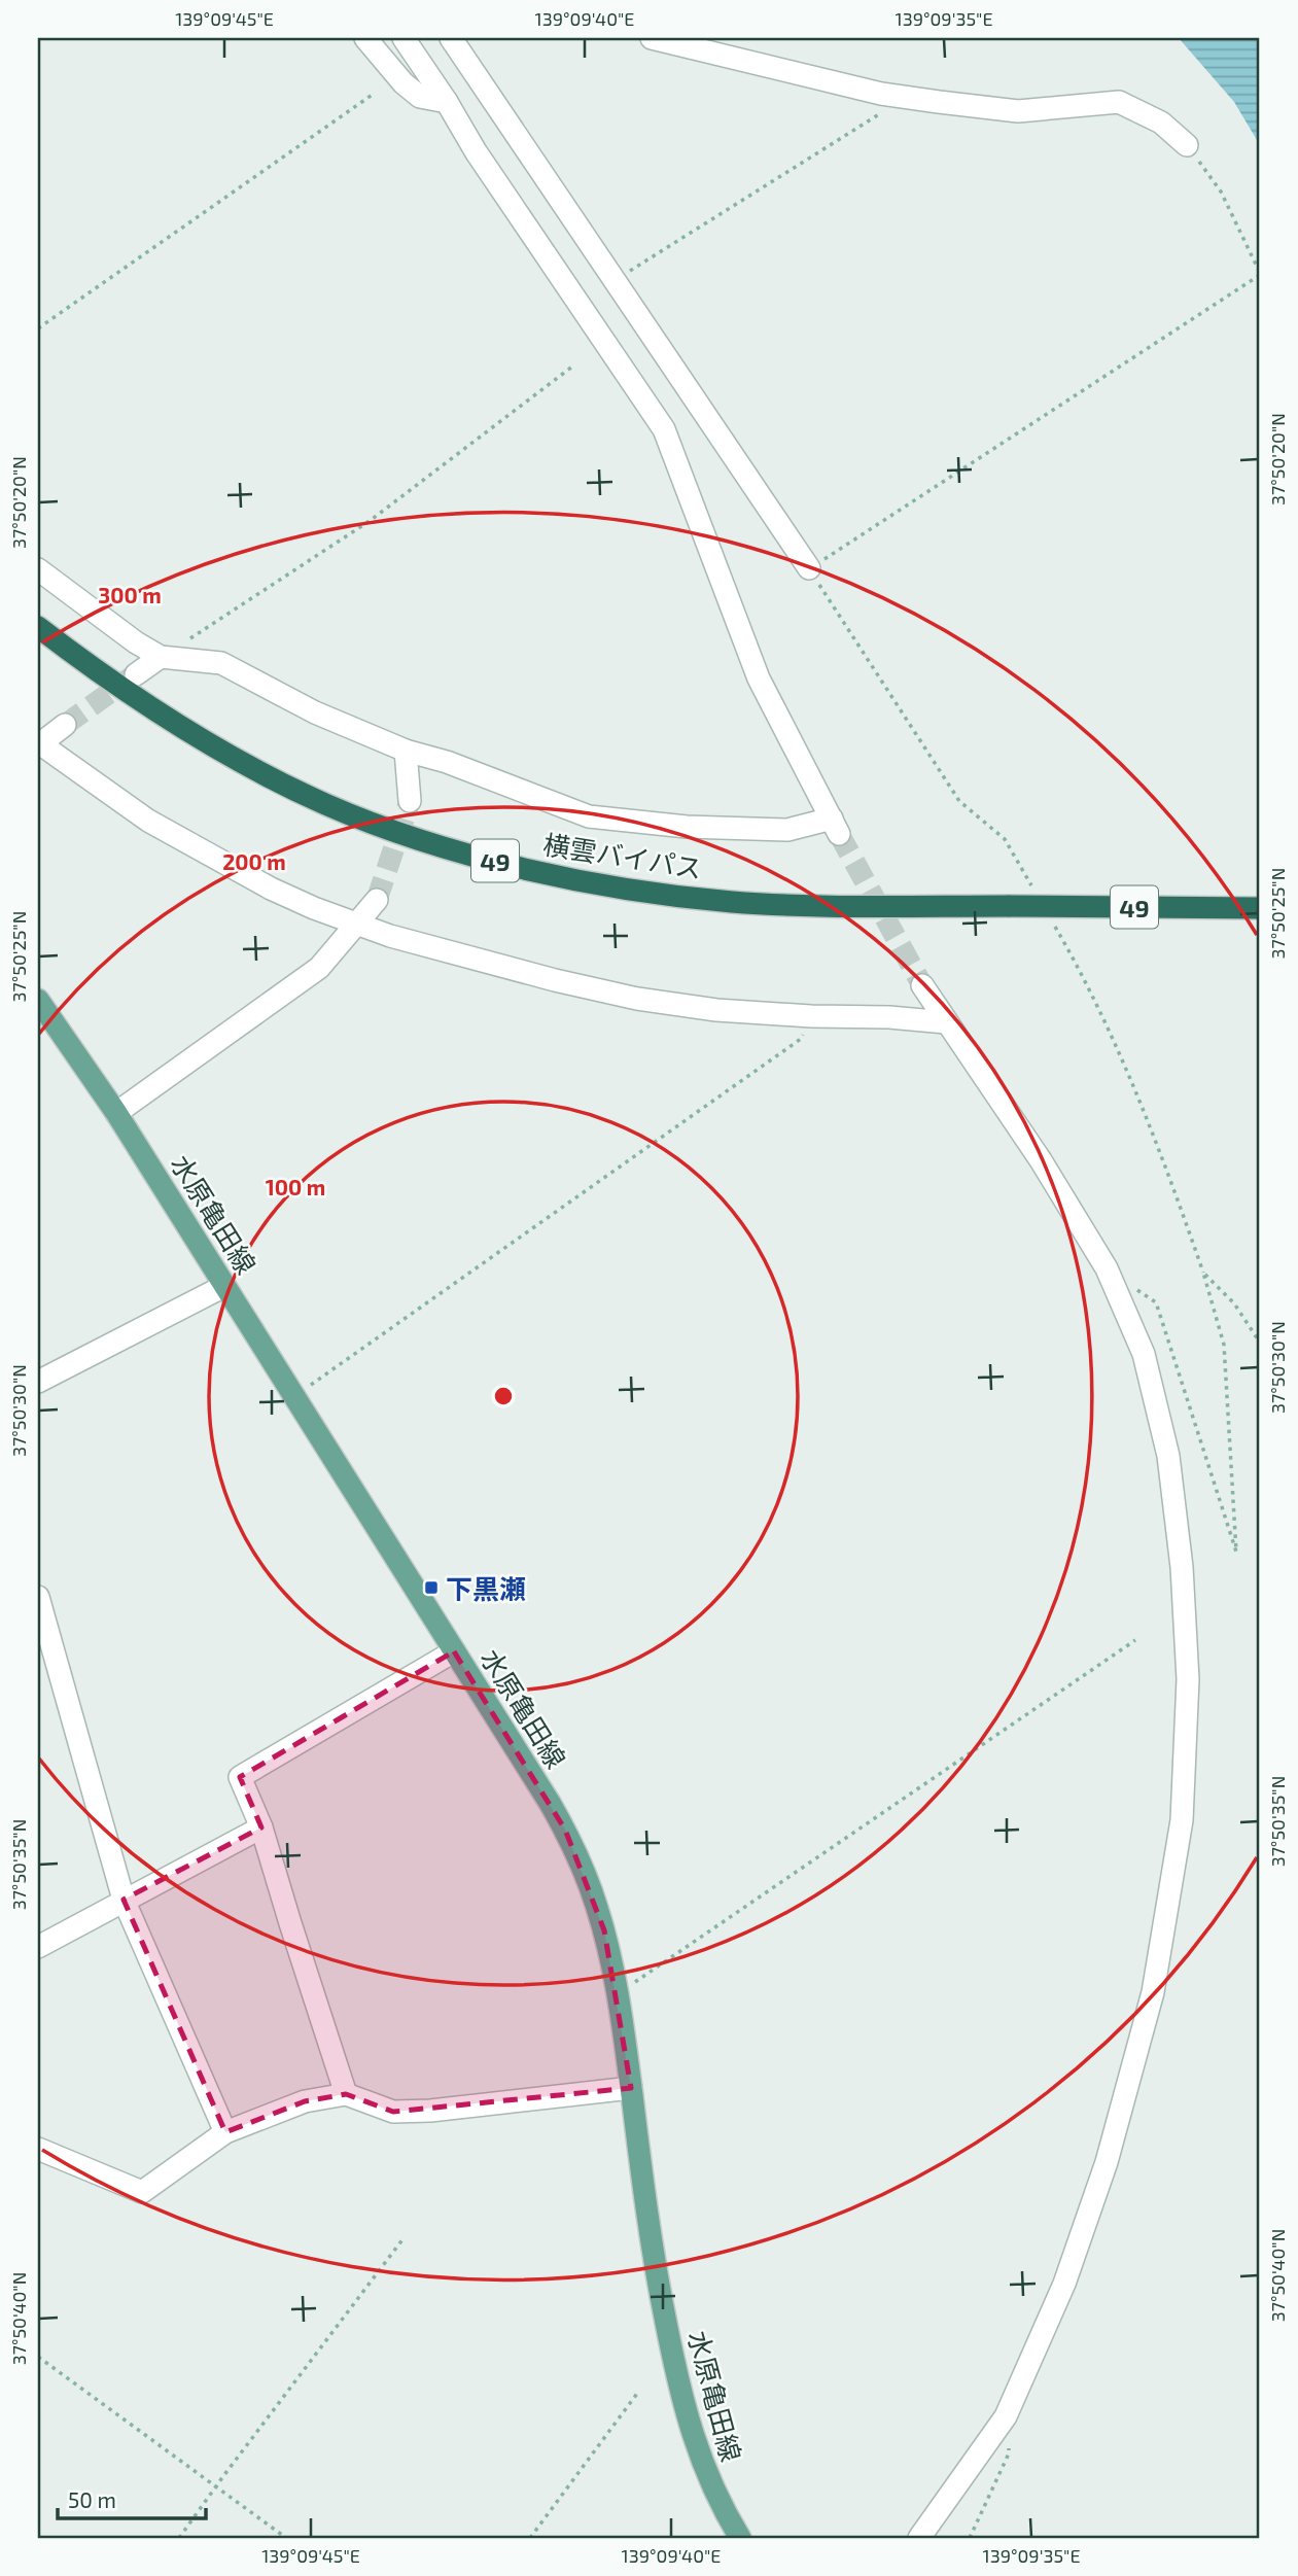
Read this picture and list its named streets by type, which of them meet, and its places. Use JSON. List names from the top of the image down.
{
  "streets": {
    "highway": ["横雲バイパス", "49"],
    "main road": ["水原亀田線"]
  },
  "places": {
    "transit": ["下黒瀬"]
  },
  "scale_bar": "50 m",
  "coordinates": [
    "139°09'45\"E",
    "139°09'40\"E",
    "139°09'35\"E",
    "37°50'20\"N",
    "37°50'25\"N",
    "37°50'30\"N",
    "37°50'35\"N",
    "37°50'40\"N"
  ],
  "rings": ["300 m", "200 m", "100 m"]
}
